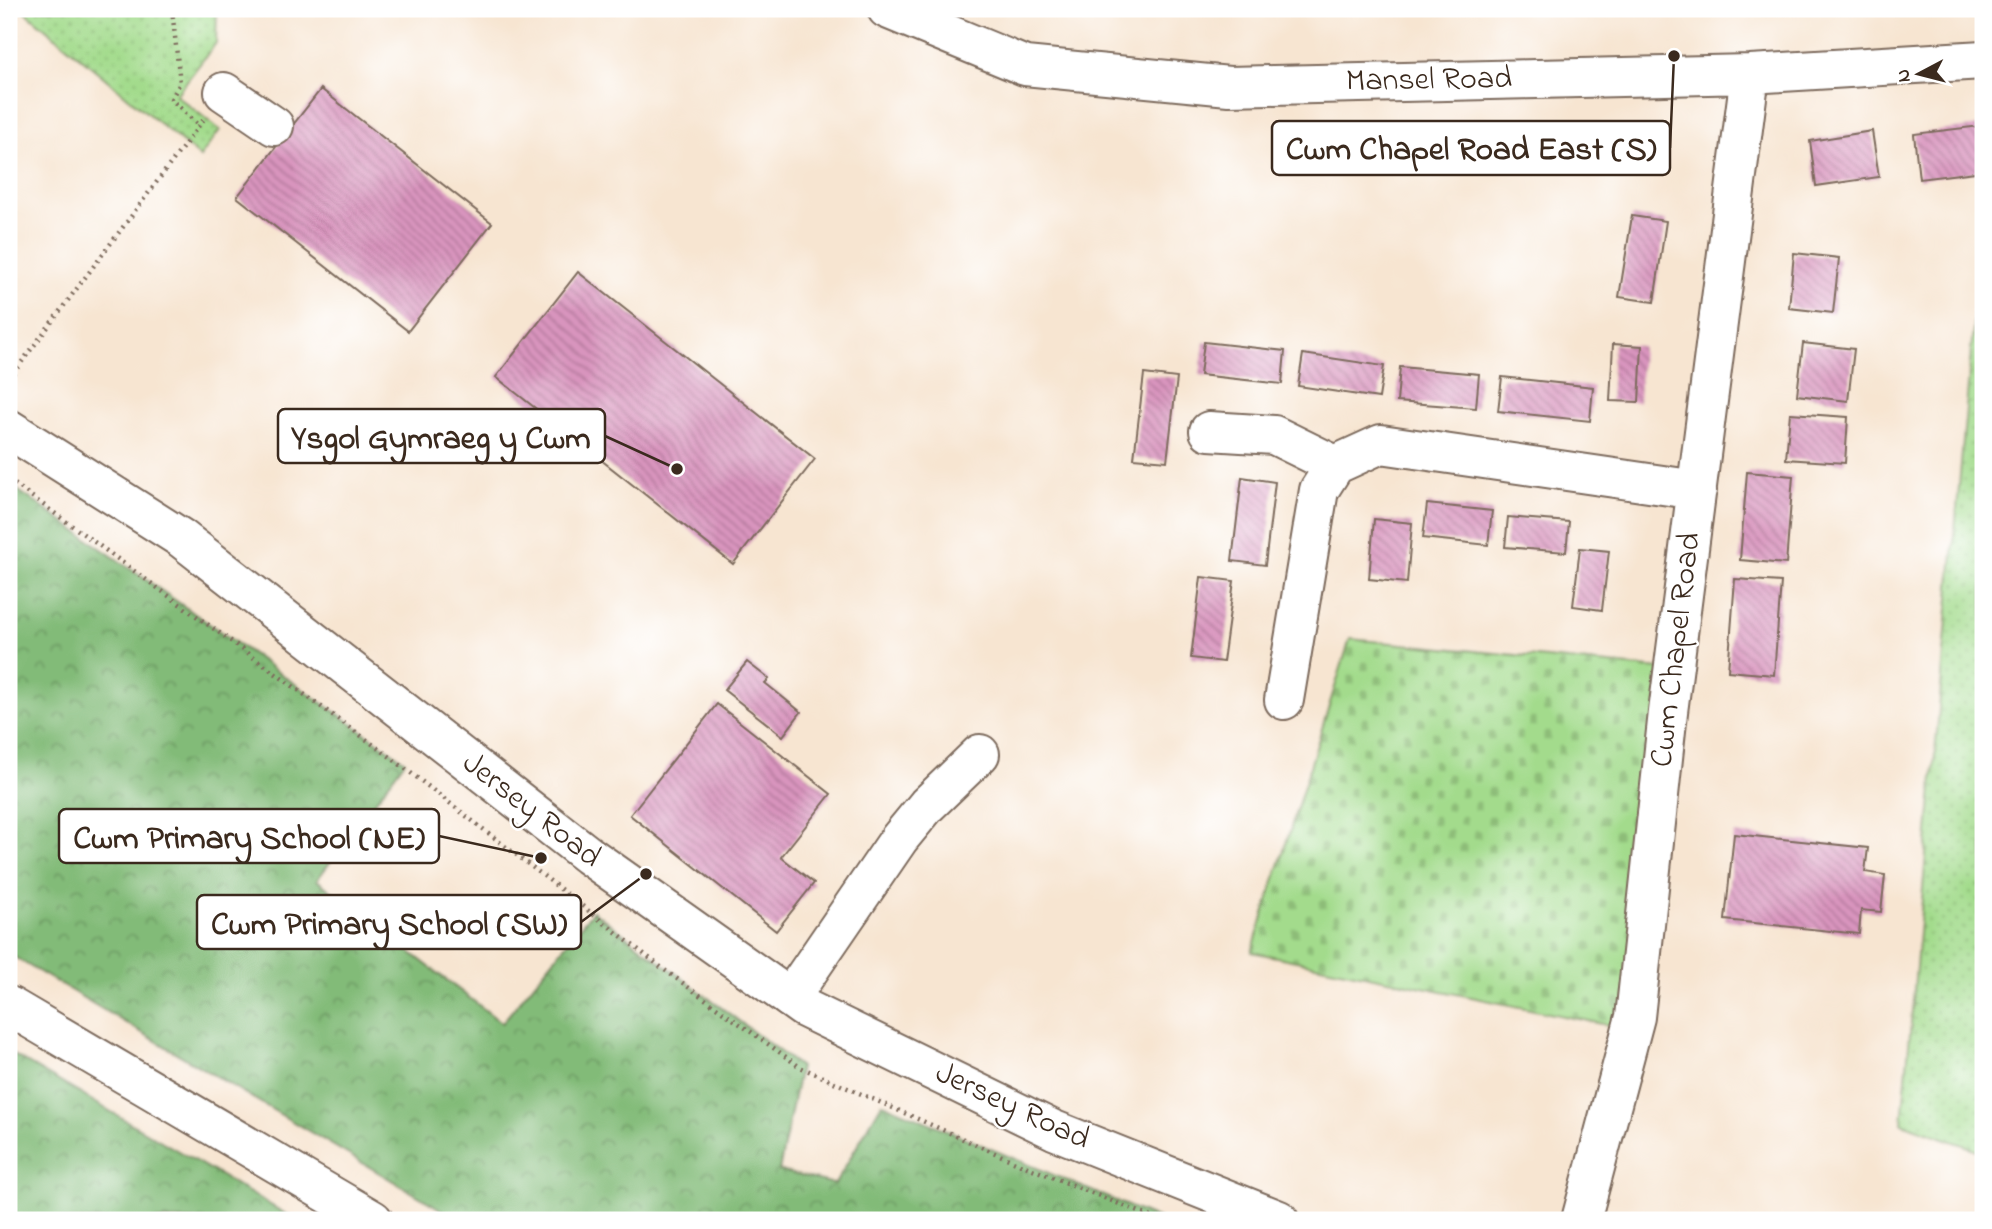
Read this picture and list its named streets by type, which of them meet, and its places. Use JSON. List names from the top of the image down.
{
  "streets": {
    "street": ["Mansel Road", "Cwm Chapel Road", "Jersey Road"]
  },
  "crossings": [
    ["Mansel Road", "Cwm Chapel Road"]
  ],
  "places": [
    "Cwm Chapel Road East (S)",
    "Ysgol Gymraeg y Cwm",
    "Cwm Primary School (NE)",
    "Cwm Primary School (SW)"
  ],
  "north": "left"
}
